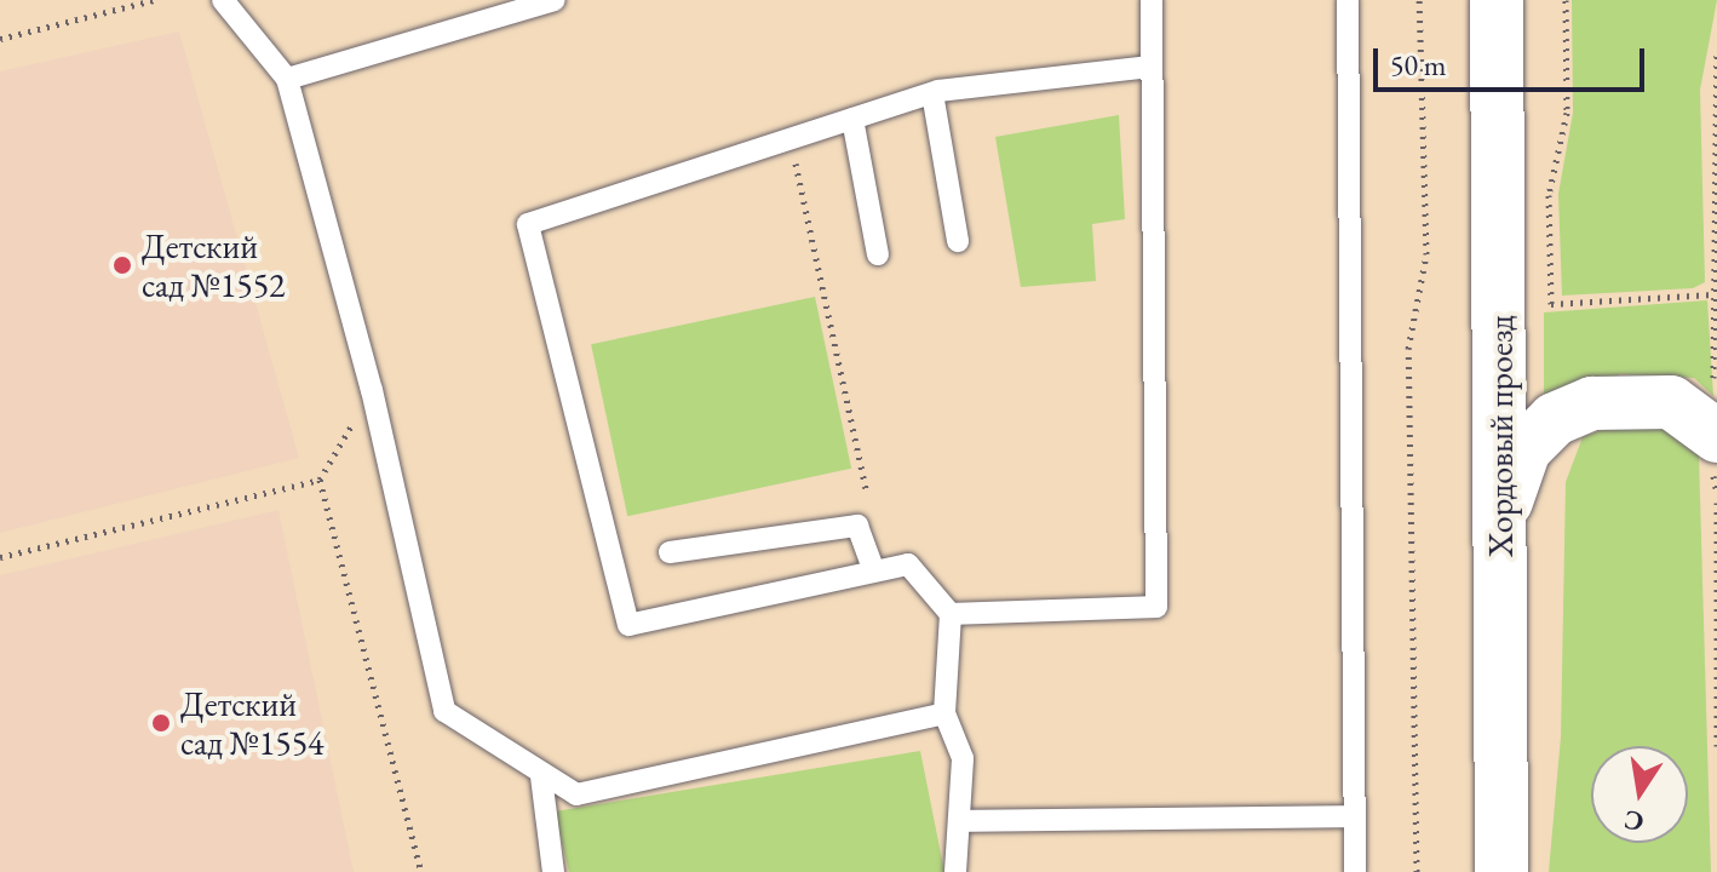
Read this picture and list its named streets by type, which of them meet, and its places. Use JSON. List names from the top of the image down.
{
  "streets": {
    "main road": ["Хордовый проезд"]
  },
  "places": ["Детский сад №1552", "Детский сад №1554"],
  "scale_bar": "50 m",
  "north": "bottom"
}
